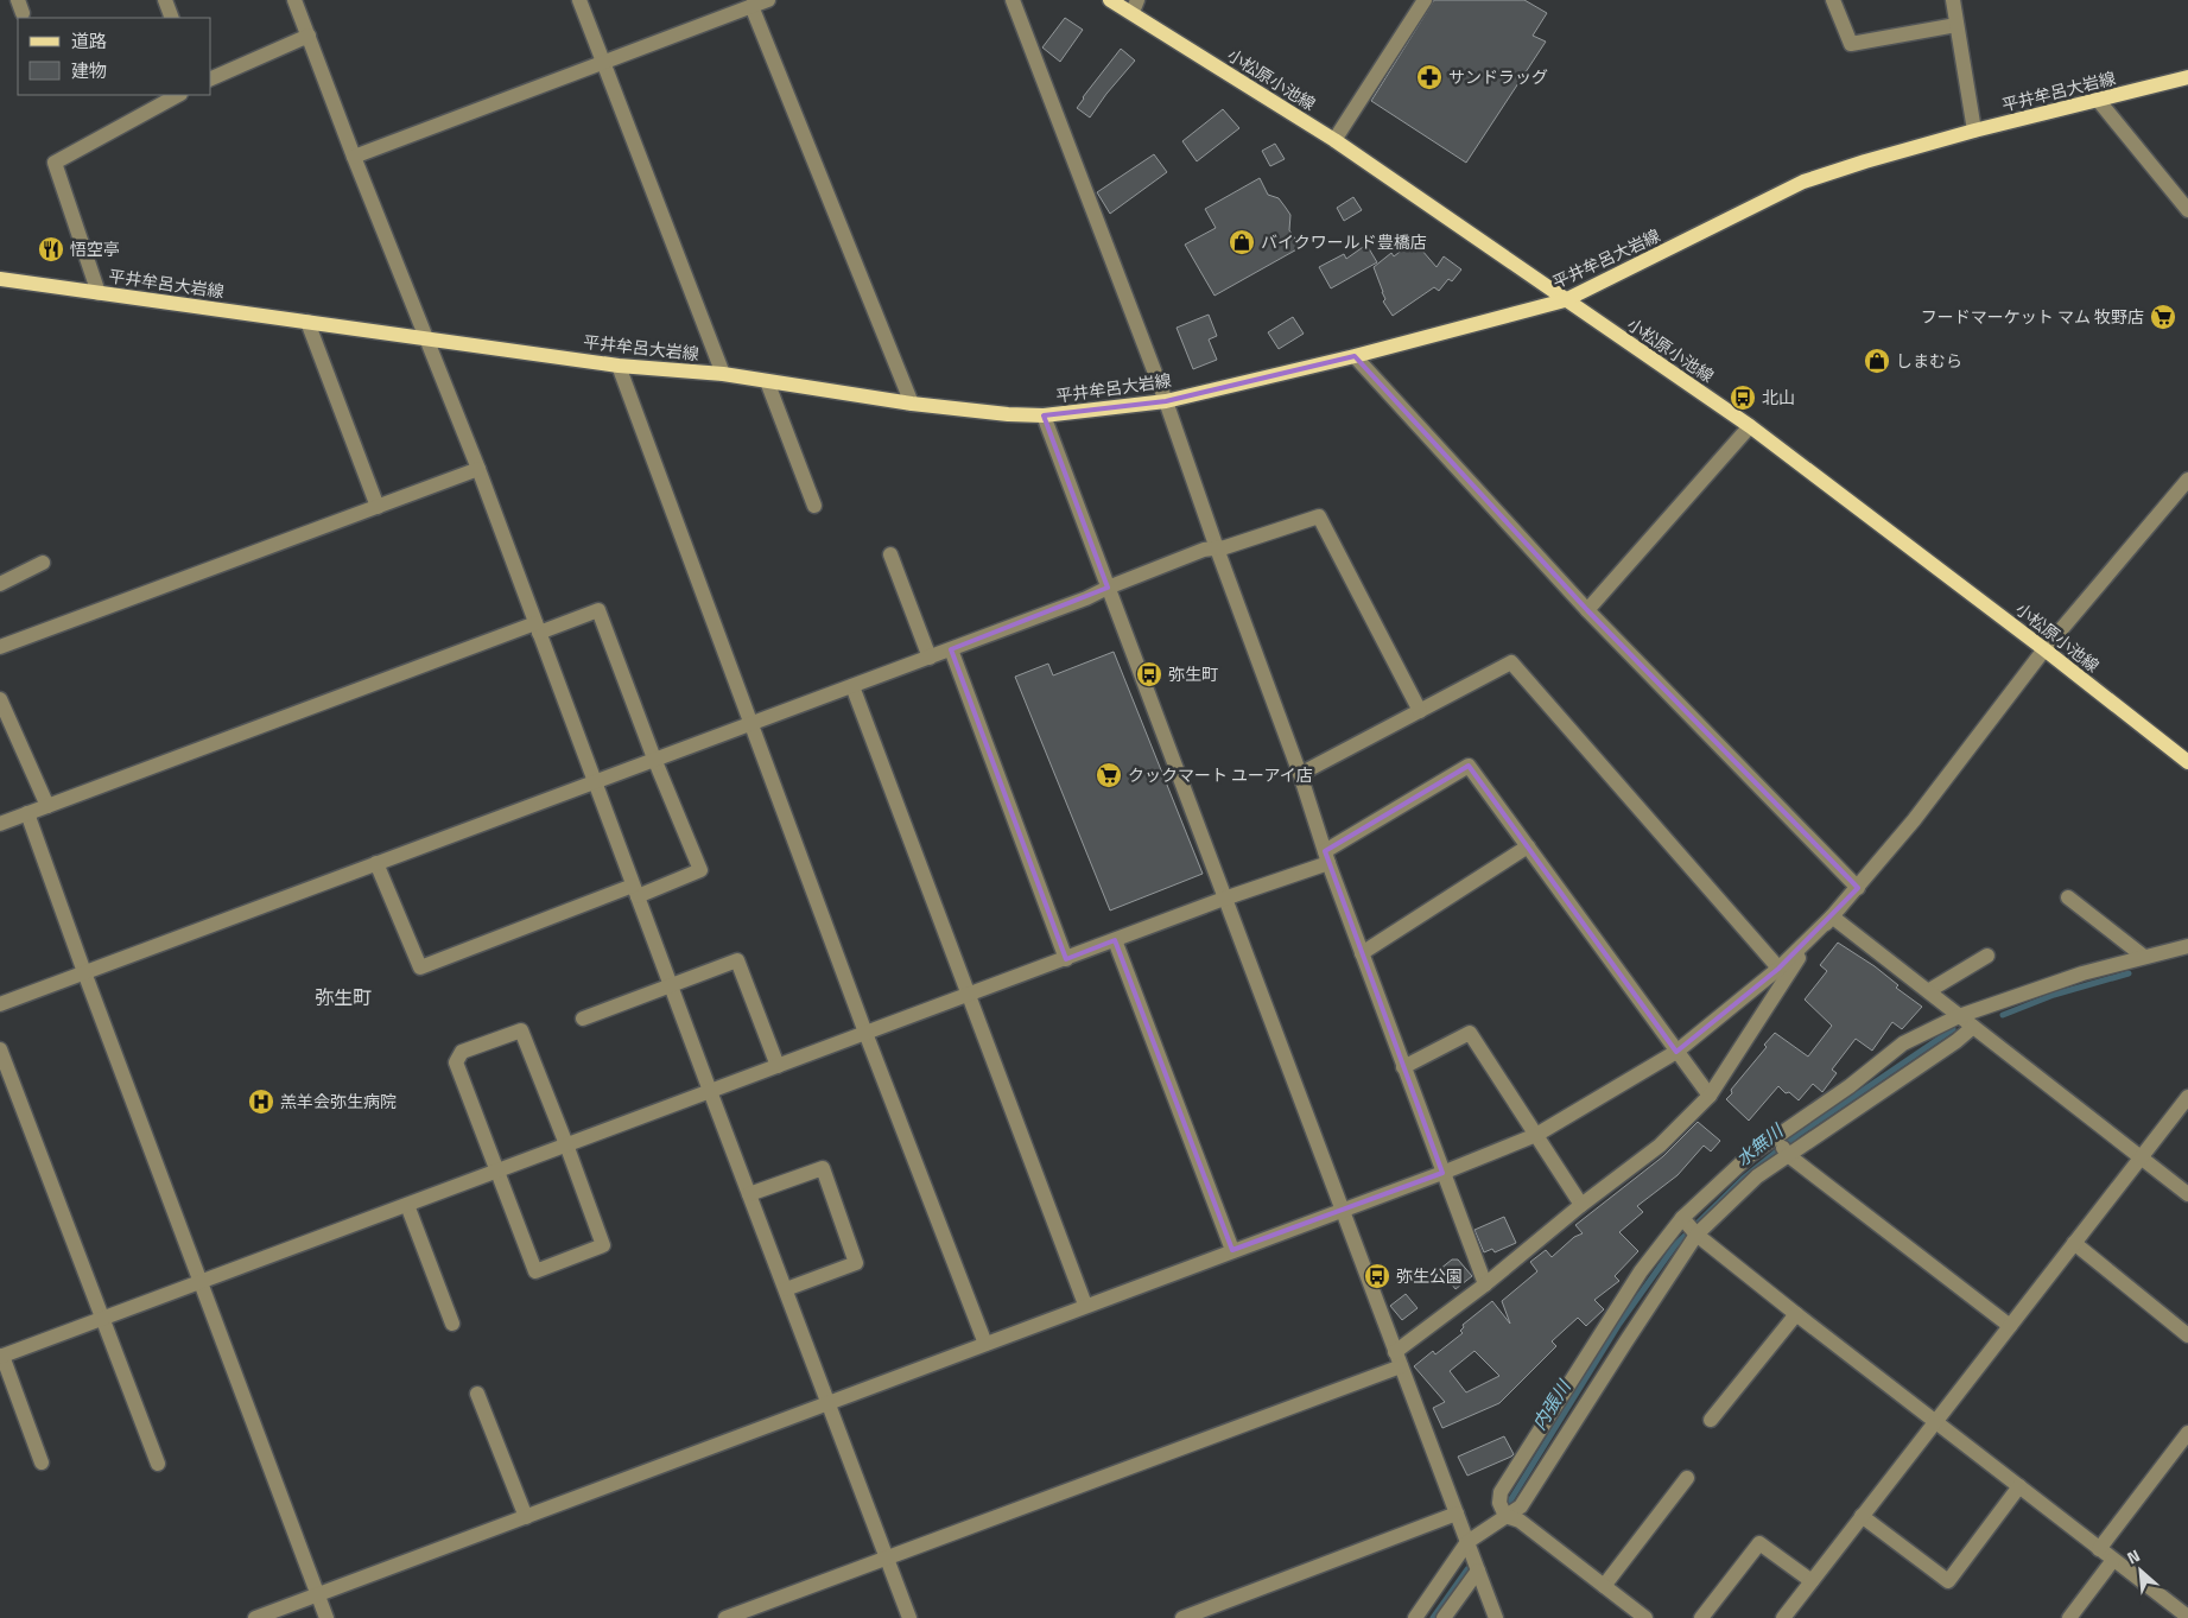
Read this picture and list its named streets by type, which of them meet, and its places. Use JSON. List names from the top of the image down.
{
  "streets": {
    "main road": ["小松原小池線", "平井牟呂大岩線"]
  },
  "crossings": [
    ["小松原小池線", "平井牟呂大岩線"]
  ],
  "districts": ["弥生町"],
  "water": ["水無川", "内張川"],
  "places": {
    "pharmacy": ["サンドラッグ"],
    "shop": ["バイクワールド豊橋店", "しまむら"],
    "restaurant": ["悟空亭"],
    "supermarket": ["フードマーケット マム 牧野店", "クックマート ユーアイ店"],
    "bus stop": ["北山", "弥生町", "弥生公園"],
    "hospital": ["羔羊会弥生病院"]
  },
  "legend": ["道路", "建物"],
  "north": "top left"
}
